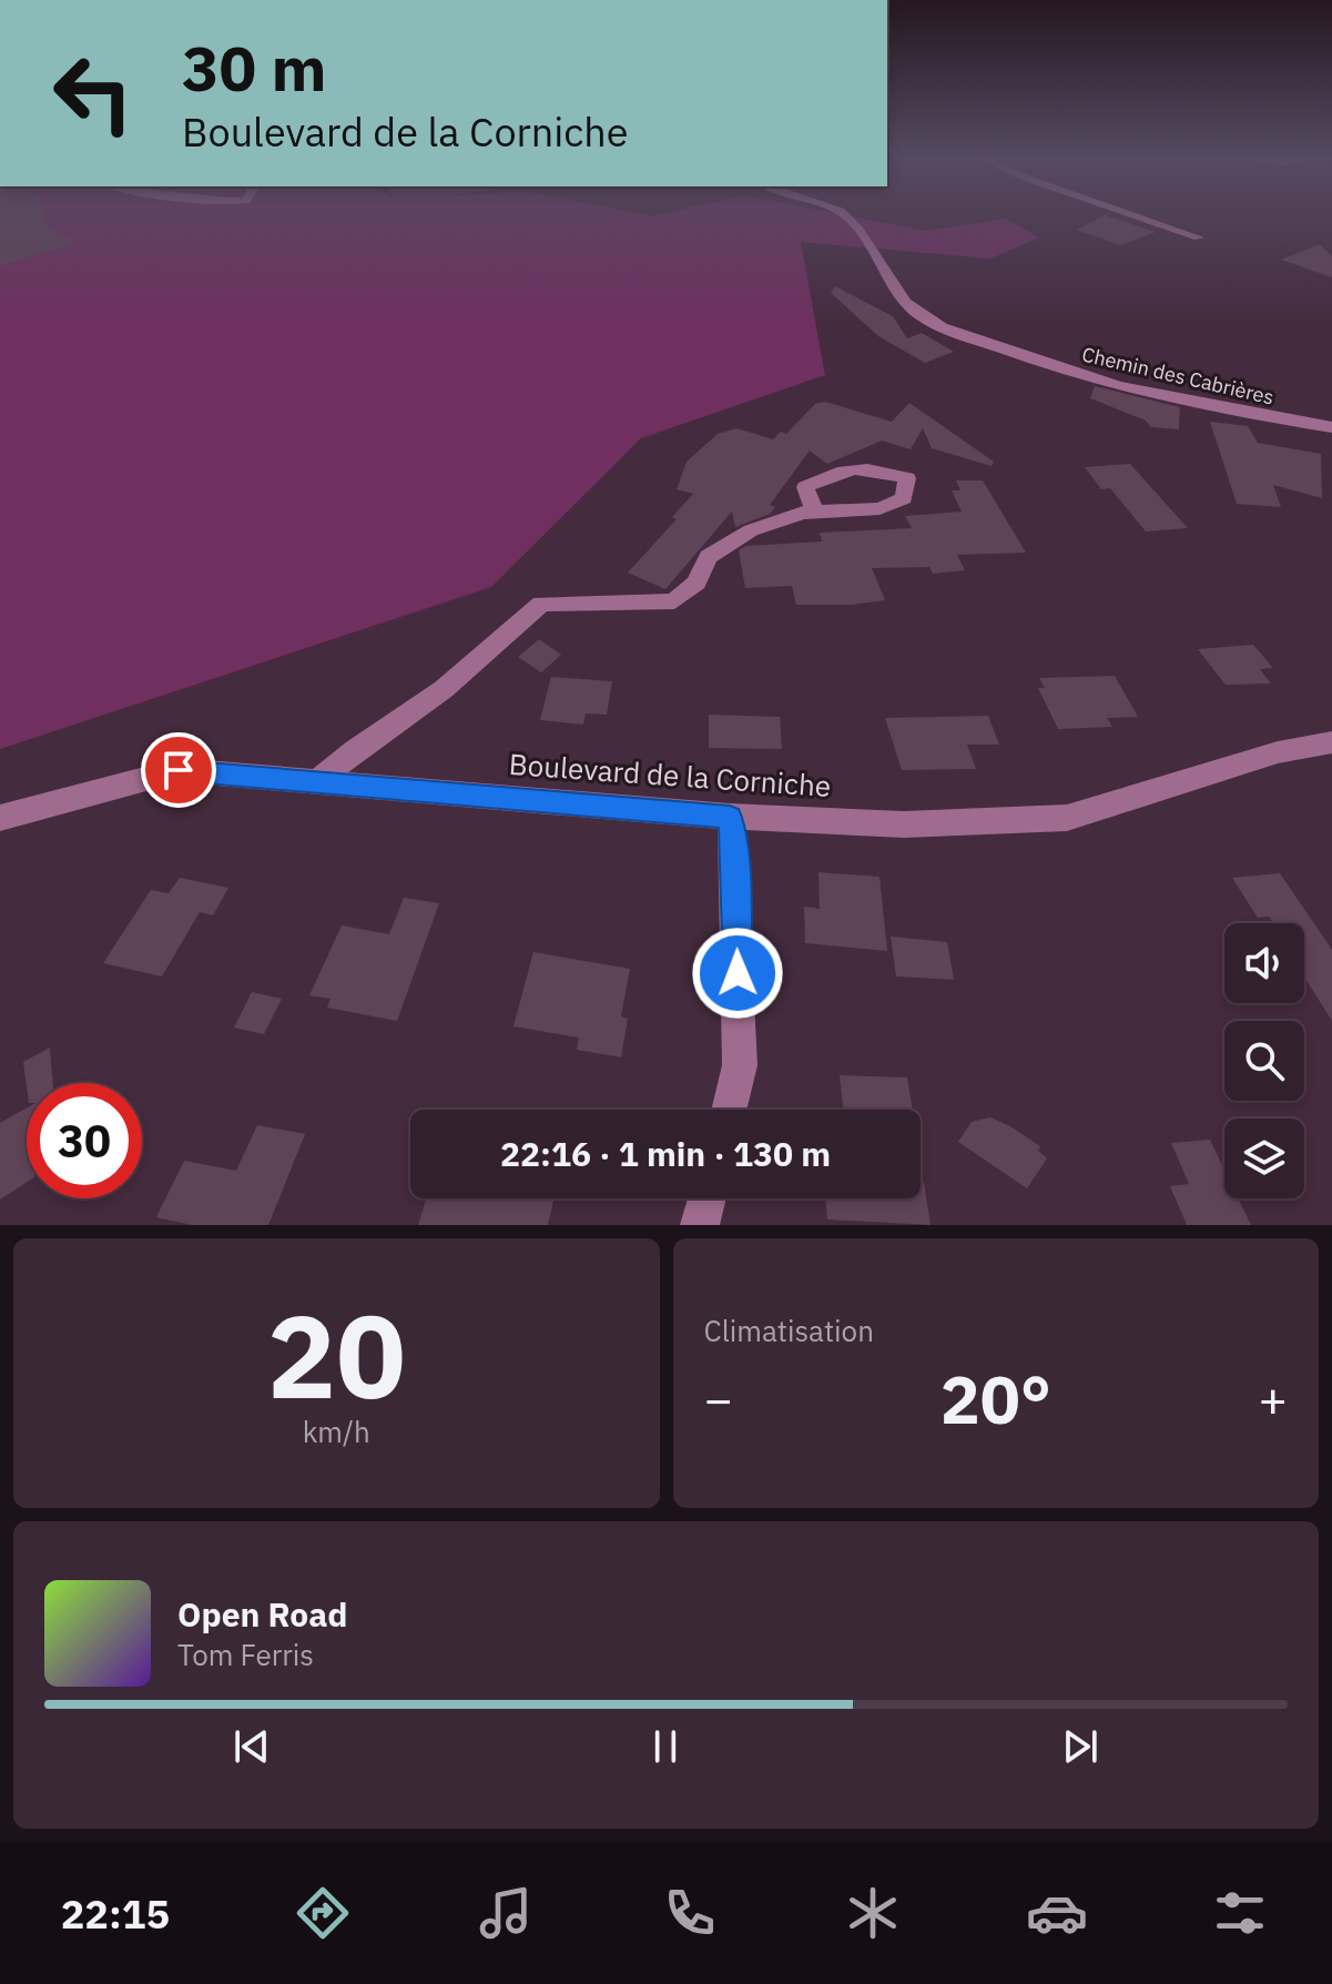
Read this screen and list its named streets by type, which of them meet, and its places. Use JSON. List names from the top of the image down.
{
  "streets": {
    "street": ["Chemin des Cabrières", "Boulevard de la Corniche"]
  },
  "page": {
    "turn": ["30 m", "Boulevard de la Corniche"],
    "limit": "30",
    "trip": "22:16 · 1 min · 130 m",
    "tile": [
      ["20", "km/h"],
      "Climatisation"
    ],
    "heat": ["−", "20°", "+"],
    "song": ["Open Road", "Tom Ferris"],
    "tabs": "22:15"
  }
}
